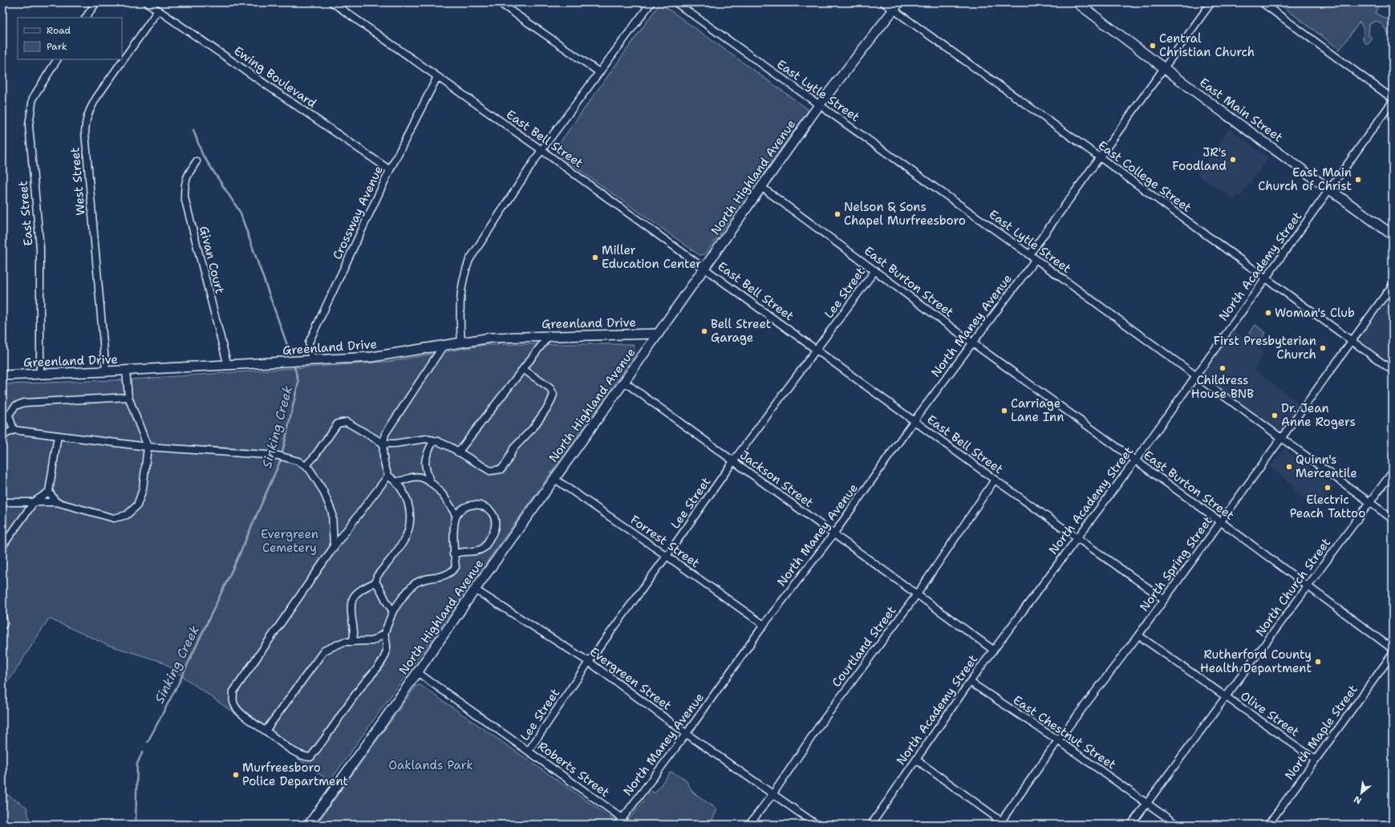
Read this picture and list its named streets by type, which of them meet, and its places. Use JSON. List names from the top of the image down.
{
  "streets": {
    "street": [
      "Ewing Boulevard",
      "East Lytle Street",
      "East Main Street",
      "East Bell Street",
      "East College Street",
      "North Highland Avenue",
      "West Street",
      "Crossway Avenue",
      "East Street",
      "Givan Court",
      "North Academy Street",
      "East Burton Street",
      "Lee Street",
      "Greenland Drive",
      "North Maney Avenue",
      "Jackson Street",
      "Forrest Street",
      "North Spring Street",
      "North Church Street",
      "Courtland Street",
      "Evergreen Street",
      "Olive Street",
      "East Chestnut Street",
      "North Maple Street",
      "Roberts Street"
    ]
  },
  "crossings": [
    ["Ewing Boulevard", "West Street"],
    ["Ewing Boulevard", "Crossway Avenue"],
    ["East Lytle Street", "North Highland Avenue"],
    ["East Lytle Street", "North Academy Street"],
    ["East Lytle Street", "North Maney Avenue"],
    ["East Lytle Street", "North Spring Street"],
    ["East Lytle Street", "North Church Street"],
    ["East Main Street", "North Academy Street"],
    ["East Bell Street", "North Highland Avenue"],
    ["East Bell Street", "Crossway Avenue"],
    ["East Bell Street", "North Academy Street"],
    ["East Bell Street", "Lee Street"],
    ["East Bell Street", "North Maney Avenue"],
    ["East Bell Street", "North Spring Street"],
    ["East Bell Street", "Courtland Street"],
    ["East College Street", "North Highland Avenue"],
    ["East College Street", "North Academy Street"],
    ["East College Street", "North Spring Street"],
    ["North Highland Avenue", "East Burton Street"],
    ["North Highland Avenue", "Greenland Drive"],
    ["North Highland Avenue", "Jackson Street"],
    ["North Highland Avenue", "Forrest Street"],
    ["North Highland Avenue", "Evergreen Street"],
    ["North Highland Avenue", "Roberts Street"],
    ["West Street", "Greenland Drive"],
    ["Crossway Avenue", "Greenland Drive"],
    ["East Street", "Greenland Drive"],
    ["Givan Court", "Greenland Drive"],
    ["North Academy Street", "East Burton Street"],
    ["North Academy Street", "Jackson Street"],
    ["North Academy Street", "East Chestnut Street"],
    ["East Burton Street", "Lee Street"],
    ["East Burton Street", "North Maney Avenue"],
    ["East Burton Street", "North Spring Street"],
    ["East Burton Street", "North Church Street"],
    ["Lee Street", "Jackson Street"],
    ["Lee Street", "Forrest Street"],
    ["Lee Street", "Evergreen Street"],
    ["Lee Street", "Roberts Street"],
    ["North Maney Avenue", "Jackson Street"],
    ["North Maney Avenue", "Forrest Street"],
    ["North Maney Avenue", "Evergreen Street"],
    ["North Maney Avenue", "Roberts Street"],
    ["Jackson Street", "Courtland Street"],
    ["North Spring Street", "Olive Street"],
    ["North Spring Street", "East Chestnut Street"],
    ["North Church Street", "Olive Street"],
    ["North Church Street", "East Chestnut Street"],
    ["Courtland Street", "Evergreen Street"],
    ["Olive Street", "North Maple Street"]
  ],
  "water": ["Sinking Creek"],
  "parks": ["Evergreen Cemetery", "Oaklands Park"],
  "places": [
    "Central Christian Church",
    "JR's Foodland",
    "East Main Church of Christ",
    "Nelson & Sons Chapel Murfreesboro",
    "Miller Education Center",
    "Woman's Club",
    "Bell Street Garage",
    "First Presbyterian Church",
    "Childress House BNB",
    "Carriage Lane Inn",
    "Dr. Jean Anne Rogers",
    "Quinn's Mercentile",
    "Electric Peach Tattoo",
    "Rutherford County Health Department",
    "Murfreesboro Police Department"
  ],
  "legend": ["Road", "Park"],
  "north": "bottom left"
}
